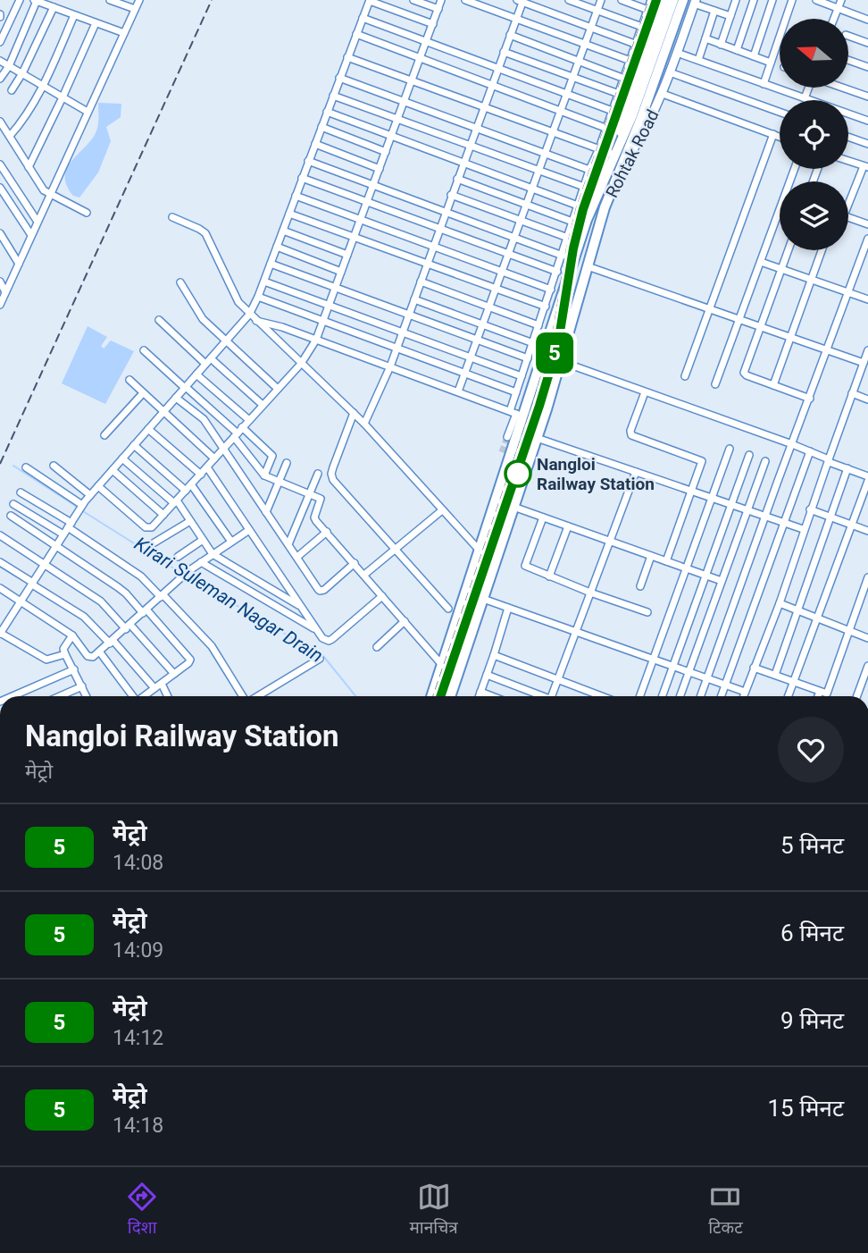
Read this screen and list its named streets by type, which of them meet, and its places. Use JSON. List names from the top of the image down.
{
  "streets": {
    "highway": ["Rohtak Road"]
  },
  "water": ["Kirari Suleman Nagar Drain"],
  "places": ["Nangloi Railway Station"],
  "lines": ["metro line 5"],
  "north": "left",
  "page": {
    "on_map": "5",
    "heading": ["Nangloi Railway Station", "मेट्रो"],
    "list": [
      {
        "mark": "5",
        "name": "मेट्रो",
        "note": "14:08",
        "value": "5 मिनट"
      },
      {
        "mark": "5",
        "name": "मेट्रो",
        "note": "14:09",
        "value": "6 मिनट"
      },
      {
        "mark": "5",
        "name": "मेट्रो",
        "note": "14:12",
        "value": "9 मिनट"
      },
      {
        "mark": "5",
        "name": "मेट्रो",
        "note": "14:18",
        "value": "15 मिनट"
      }
    ],
    "tabs": ["दिशा", "मानचित्र", "टिकट"]
  }
}
